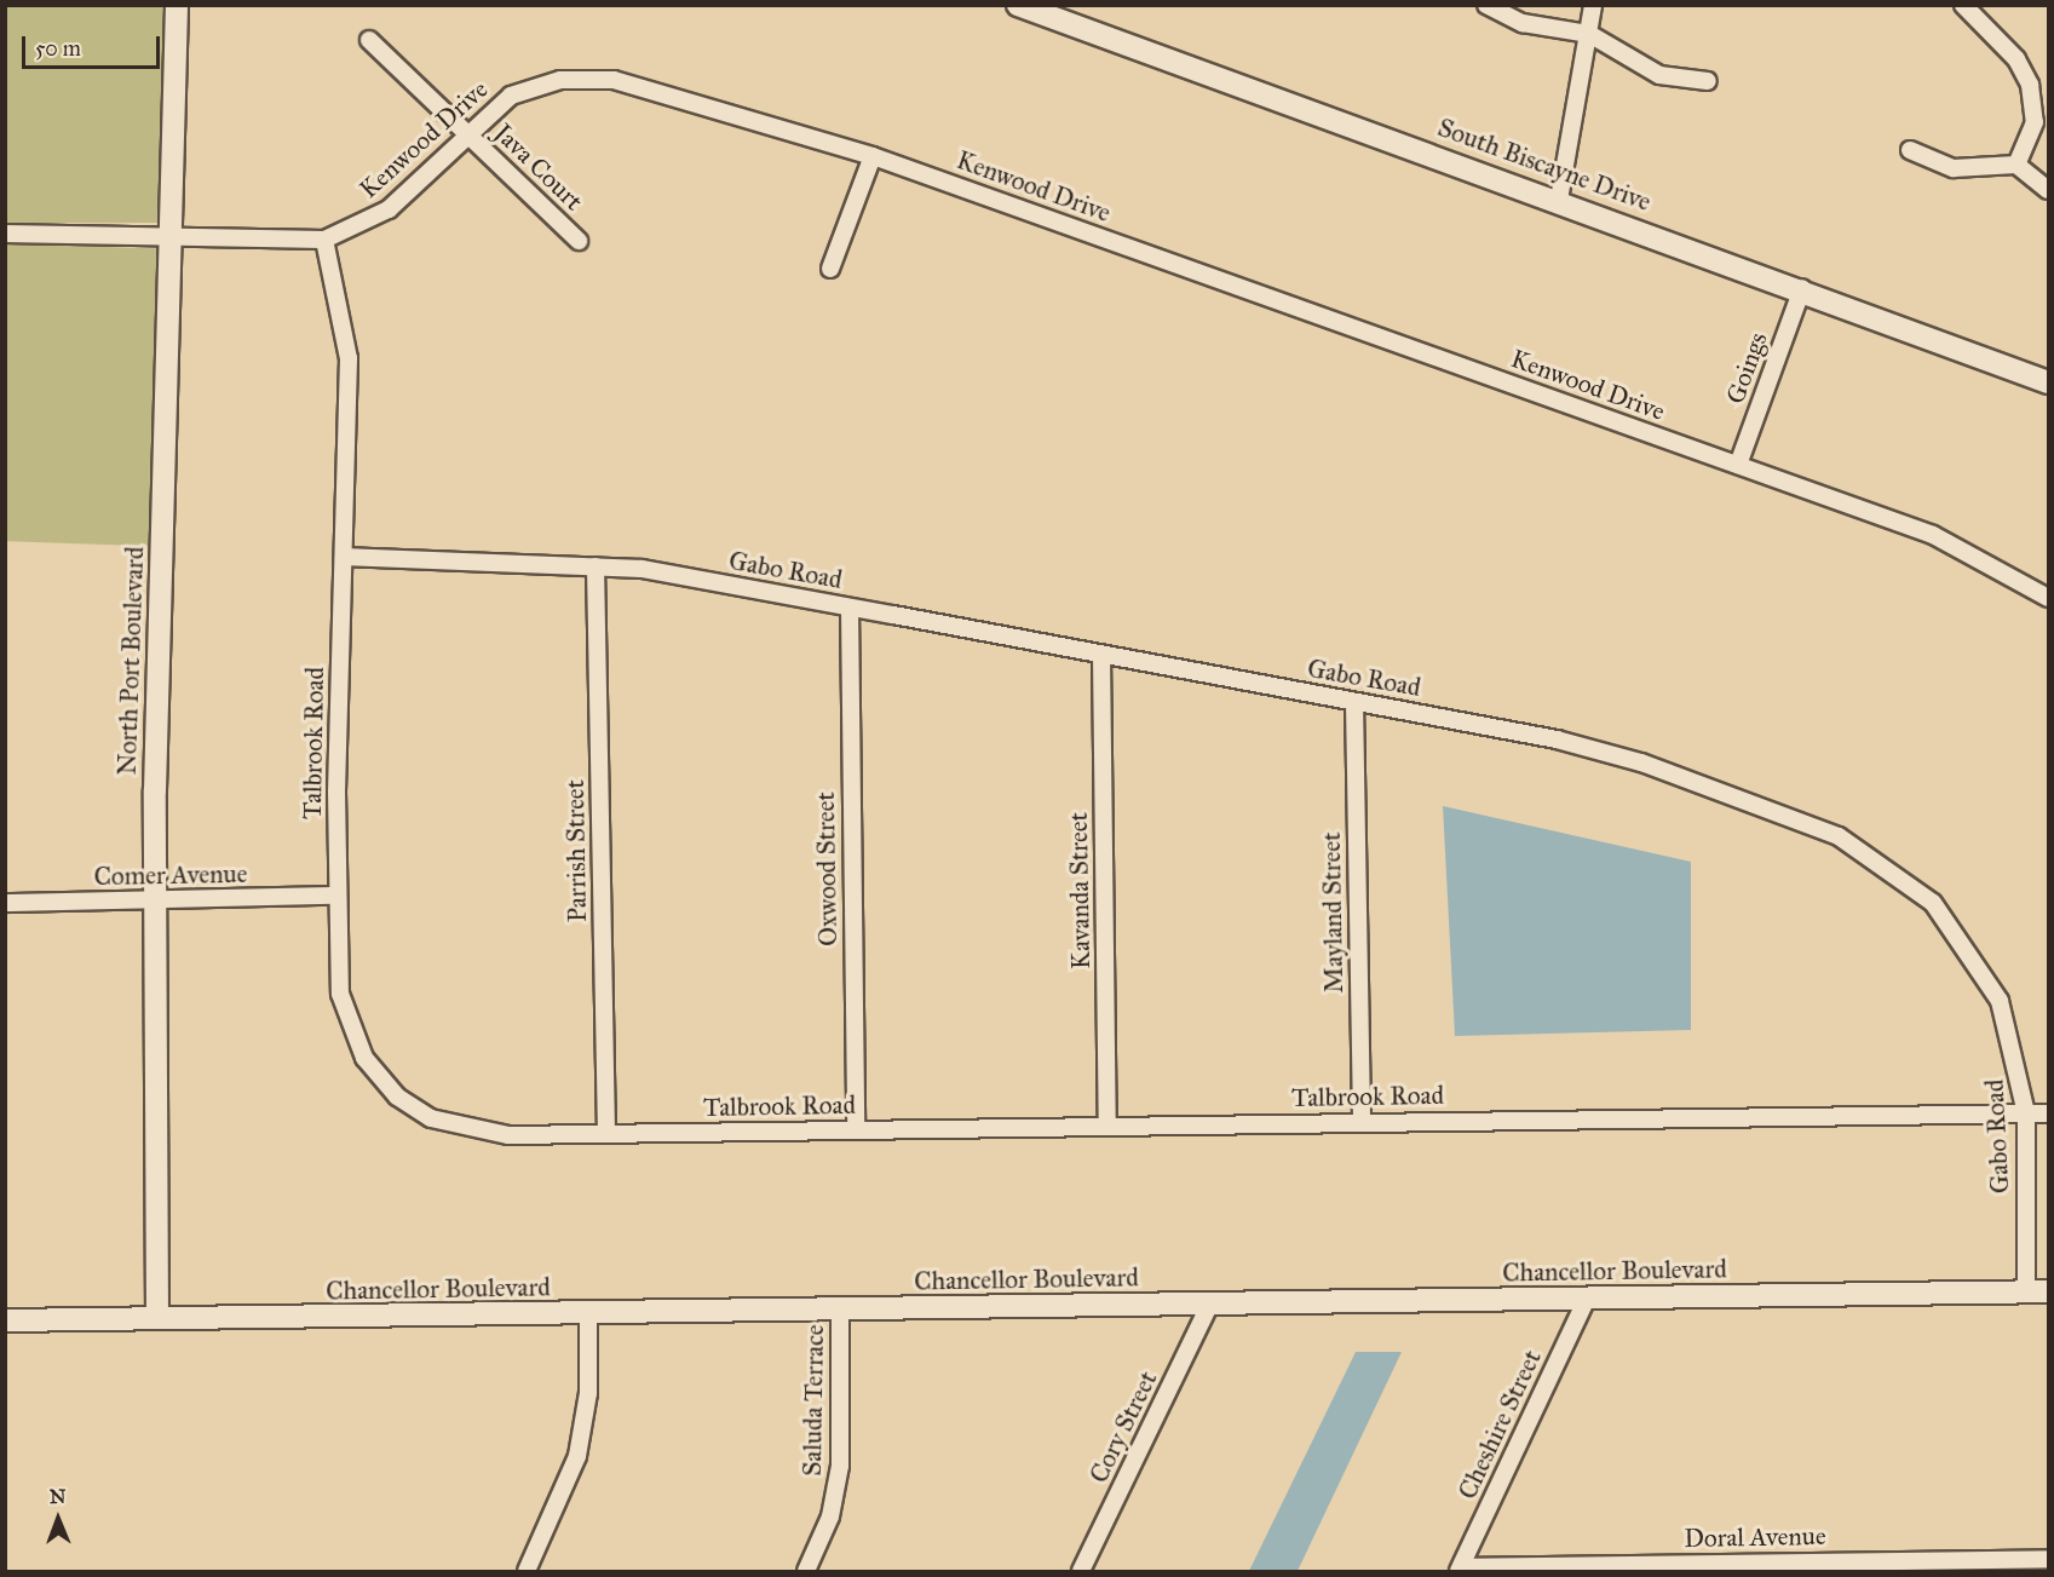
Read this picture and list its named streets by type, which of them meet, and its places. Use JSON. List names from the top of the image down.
{
  "streets": {
    "street": [
      "Kenwood Drive",
      "South Biscayne Drive",
      "Java Court",
      "Goings",
      "Gabo Road",
      "North Port Boulevard",
      "Talbrook Road",
      "Parrish Street",
      "Oxwood Street",
      "Comer Avenue",
      "Kavanda Street",
      "Mayland Street",
      "Chancellor Boulevard",
      "Saluda Terrace",
      "Cheshire Street",
      "Cory Street",
      "Doral Avenue"
    ]
  },
  "crossings": [
    ["Kenwood Drive", "Java Court"],
    ["Kenwood Drive", "Goings"],
    ["Kenwood Drive", "North Port Boulevard"],
    ["Kenwood Drive", "Talbrook Road"],
    ["South Biscayne Drive", "Goings"],
    ["Gabo Road", "Talbrook Road"],
    ["Gabo Road", "Parrish Street"],
    ["Gabo Road", "Oxwood Street"],
    ["Gabo Road", "Kavanda Street"],
    ["Gabo Road", "Mayland Street"],
    ["Gabo Road", "Chancellor Boulevard"],
    ["North Port Boulevard", "Comer Avenue"],
    ["North Port Boulevard", "Chancellor Boulevard"],
    ["Talbrook Road", "Parrish Street"],
    ["Talbrook Road", "Oxwood Street"],
    ["Talbrook Road", "Comer Avenue"],
    ["Talbrook Road", "Kavanda Street"],
    ["Talbrook Road", "Mayland Street"],
    ["Chancellor Boulevard", "Saluda Terrace"],
    ["Chancellor Boulevard", "Cheshire Street"],
    ["Chancellor Boulevard", "Cory Street"],
    ["Cheshire Street", "Doral Avenue"]
  ],
  "scale_bar": "50 m",
  "north": "top"
}
